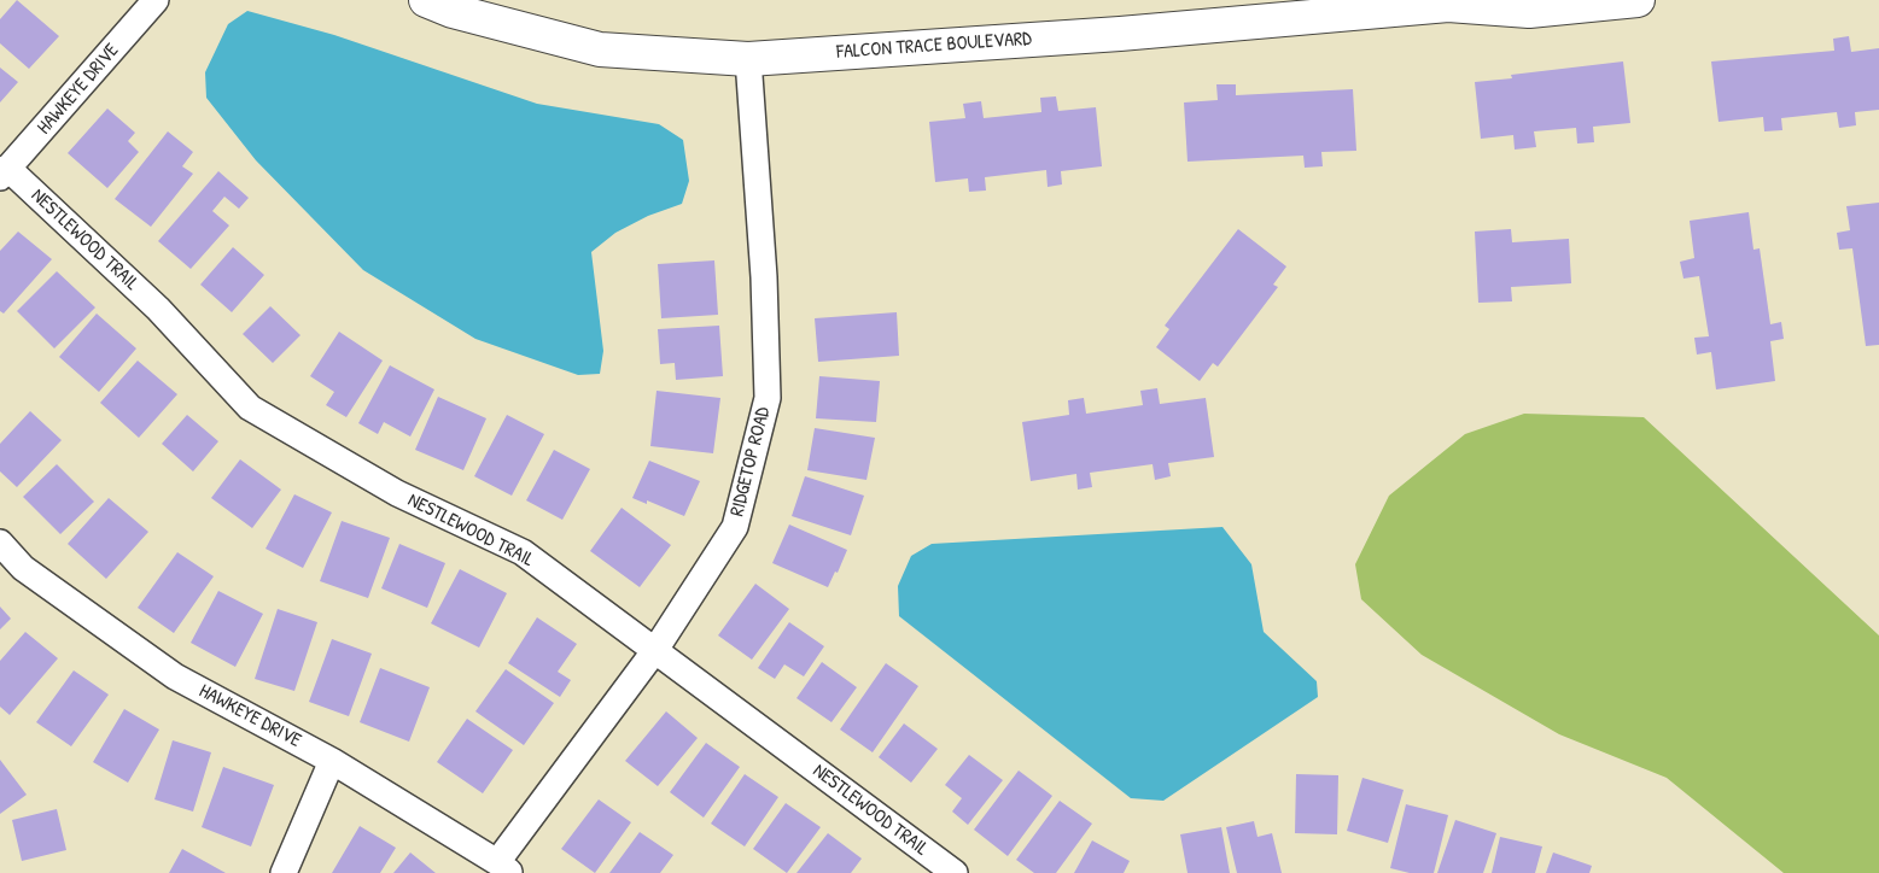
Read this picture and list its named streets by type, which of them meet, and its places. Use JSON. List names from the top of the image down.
{
  "streets": {
    "street": [
      "FALCON TRACE BOULEVARD",
      "HAWKEYE DRIVE",
      "NESTLEWOOD TRAIL",
      "RIDGETOP ROAD"
    ]
  },
  "crossings": [
    ["FALCON TRACE BOULEVARD", "RIDGETOP ROAD"],
    ["HAWKEYE DRIVE", "NESTLEWOOD TRAIL"],
    ["HAWKEYE DRIVE", "RIDGETOP ROAD"],
    ["NESTLEWOOD TRAIL", "RIDGETOP ROAD"]
  ]
}
